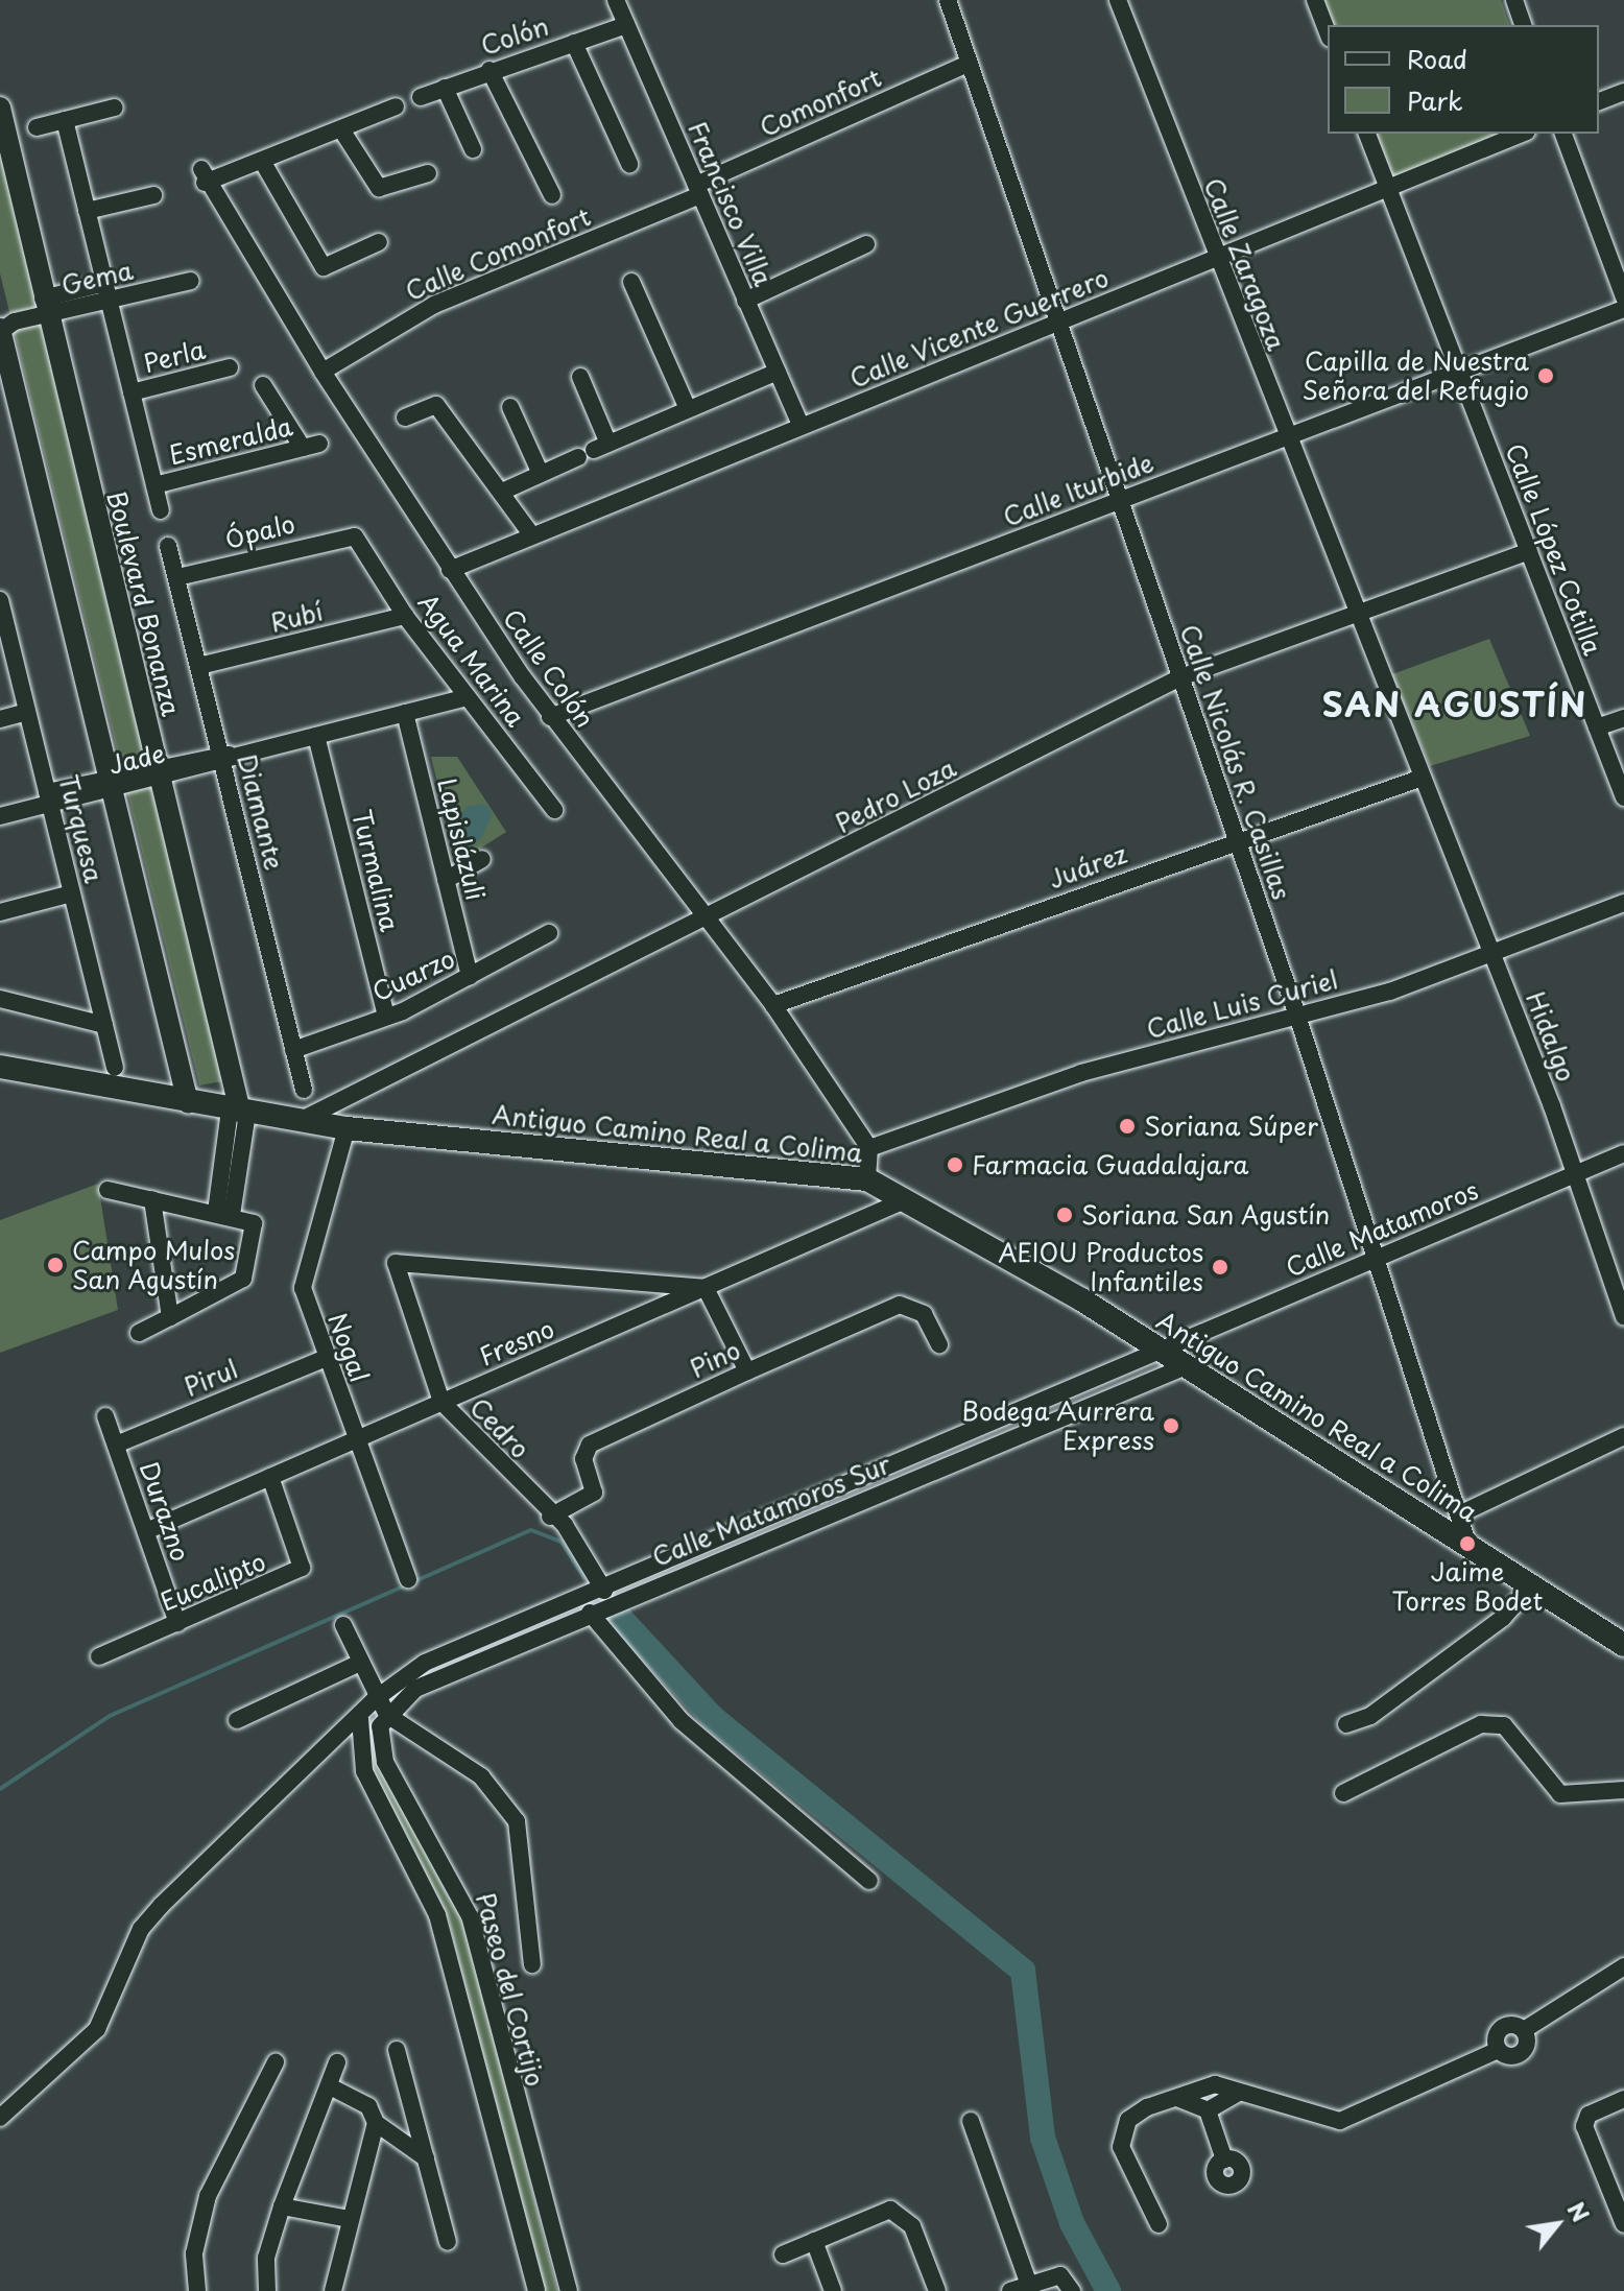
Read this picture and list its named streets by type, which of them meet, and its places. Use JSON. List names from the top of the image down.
{
  "streets": {
    "main road": ["Antiguo Camino Real a Colima"],
    "street": [
      "Colón",
      "Comonfort",
      "Francisco Villa",
      "Calle Comonfort",
      "Calle Zaragoza",
      "Gema",
      "Calle Vicente Guerrero",
      "Perla",
      "Esmeralda",
      "Calle Iturbide",
      "Ópalo",
      "Calle López Cotilla",
      "Boulevard Bonanza",
      "Rubí",
      "Agua Marina",
      "Calle Colón",
      "Jade",
      "Calle Nicolás R. Casillas",
      "Pedro Loza",
      "Diamante",
      "Turquesa",
      "Lapislázuli",
      "Juárez",
      "Turmalina",
      "Cuarzo",
      "Calle Luis Curiel",
      "Hidalgo",
      "Calle Matamoros",
      "Fresno",
      "Nogal",
      "Pino",
      "Pirul",
      "Cedro",
      "Calle Matamoros Sur",
      "Durazno",
      "Eucalipto",
      "Paseo del Cortijo"
    ]
  },
  "crossings": [
    ["Colón", "Francisco Villa"],
    ["Comonfort", "Francisco Villa"],
    ["Comonfort", "Calle Comonfort"],
    ["Comonfort", "Calle Nicolás R. Casillas"],
    ["Francisco Villa", "Calle Comonfort"],
    ["Francisco Villa", "Calle Vicente Guerrero"],
    ["Calle Comonfort", "Calle Colón"],
    ["Calle Zaragoza", "Calle Vicente Guerrero"],
    ["Calle Zaragoza", "Calle Iturbide"],
    ["Calle Zaragoza", "Pedro Loza"],
    ["Calle Zaragoza", "Juárez"],
    ["Calle Zaragoza", "Hidalgo"],
    ["Gema", "Boulevard Bonanza"],
    ["Calle Vicente Guerrero", "Calle López Cotilla"],
    ["Calle Vicente Guerrero", "Calle Colón"],
    ["Calle Vicente Guerrero", "Calle Nicolás R. Casillas"],
    ["Calle Iturbide", "Calle López Cotilla"],
    ["Calle Iturbide", "Calle Colón"],
    ["Calle Iturbide", "Calle Nicolás R. Casillas"],
    ["Ópalo", "Agua Marina"],
    ["Ópalo", "Diamante"],
    ["Calle López Cotilla", "Pedro Loza"],
    ["Boulevard Bonanza", "Jade"],
    ["Boulevard Bonanza", "Antiguo Camino Real a Colima"],
    ["Rubí", "Agua Marina"],
    ["Rubí", "Diamante"],
    ["Agua Marina", "Jade"],
    ["Calle Colón", "Pedro Loza"],
    ["Calle Colón", "Juárez"],
    ["Calle Colón", "Calle Luis Curiel"],
    ["Jade", "Diamante"],
    ["Jade", "Turquesa"],
    ["Jade", "Lapislázuli"],
    ["Jade", "Turmalina"],
    ["Calle Nicolás R. Casillas", "Pedro Loza"],
    ["Calle Nicolás R. Casillas", "Juárez"],
    ["Calle Nicolás R. Casillas", "Calle Luis Curiel"],
    ["Calle Nicolás R. Casillas", "Antiguo Camino Real a Colima"],
    ["Calle Nicolás R. Casillas", "Calle Matamoros"],
    ["Pedro Loza", "Antiguo Camino Real a Colima"],
    ["Diamante", "Cuarzo"],
    ["Lapislázuli", "Cuarzo"],
    ["Juárez", "Hidalgo"],
    ["Turmalina", "Cuarzo"],
    ["Calle Luis Curiel", "Hidalgo"],
    ["Hidalgo", "Calle Matamoros"],
    ["Antiguo Camino Real a Colima", "Calle Matamoros"],
    ["Antiguo Camino Real a Colima", "Fresno"],
    ["Antiguo Camino Real a Colima", "Nogal"],
    ["Antiguo Camino Real a Colima", "Calle Matamoros Sur"],
    ["Calle Matamoros", "Calle Matamoros Sur"],
    ["Fresno", "Nogal"],
    ["Fresno", "Cedro"],
    ["Fresno", "Durazno"],
    ["Fresno", "Eucalipto"],
    ["Nogal", "Pirul"],
    ["Pino", "Cedro"],
    ["Pirul", "Durazno"],
    ["Cedro", "Calle Matamoros Sur"],
    ["Calle Matamoros Sur", "Paseo del Cortijo"],
    ["Durazno", "Eucalipto"]
  ],
  "districts": ["SAN AGUSTÍN"],
  "places": [
    "Capilla de Nuestra Señora del Refugio",
    "Soriana Súper",
    "Farmacia Guadalajara",
    "Soriana San Agustín",
    "Campo Mulos San Agustín",
    "AEIOU Productos Infantiles",
    "Bodega Aurrera Express",
    "Jaime Torres Bodet"
  ],
  "legend": ["Road", "Park"],
  "north": "top right"
}
